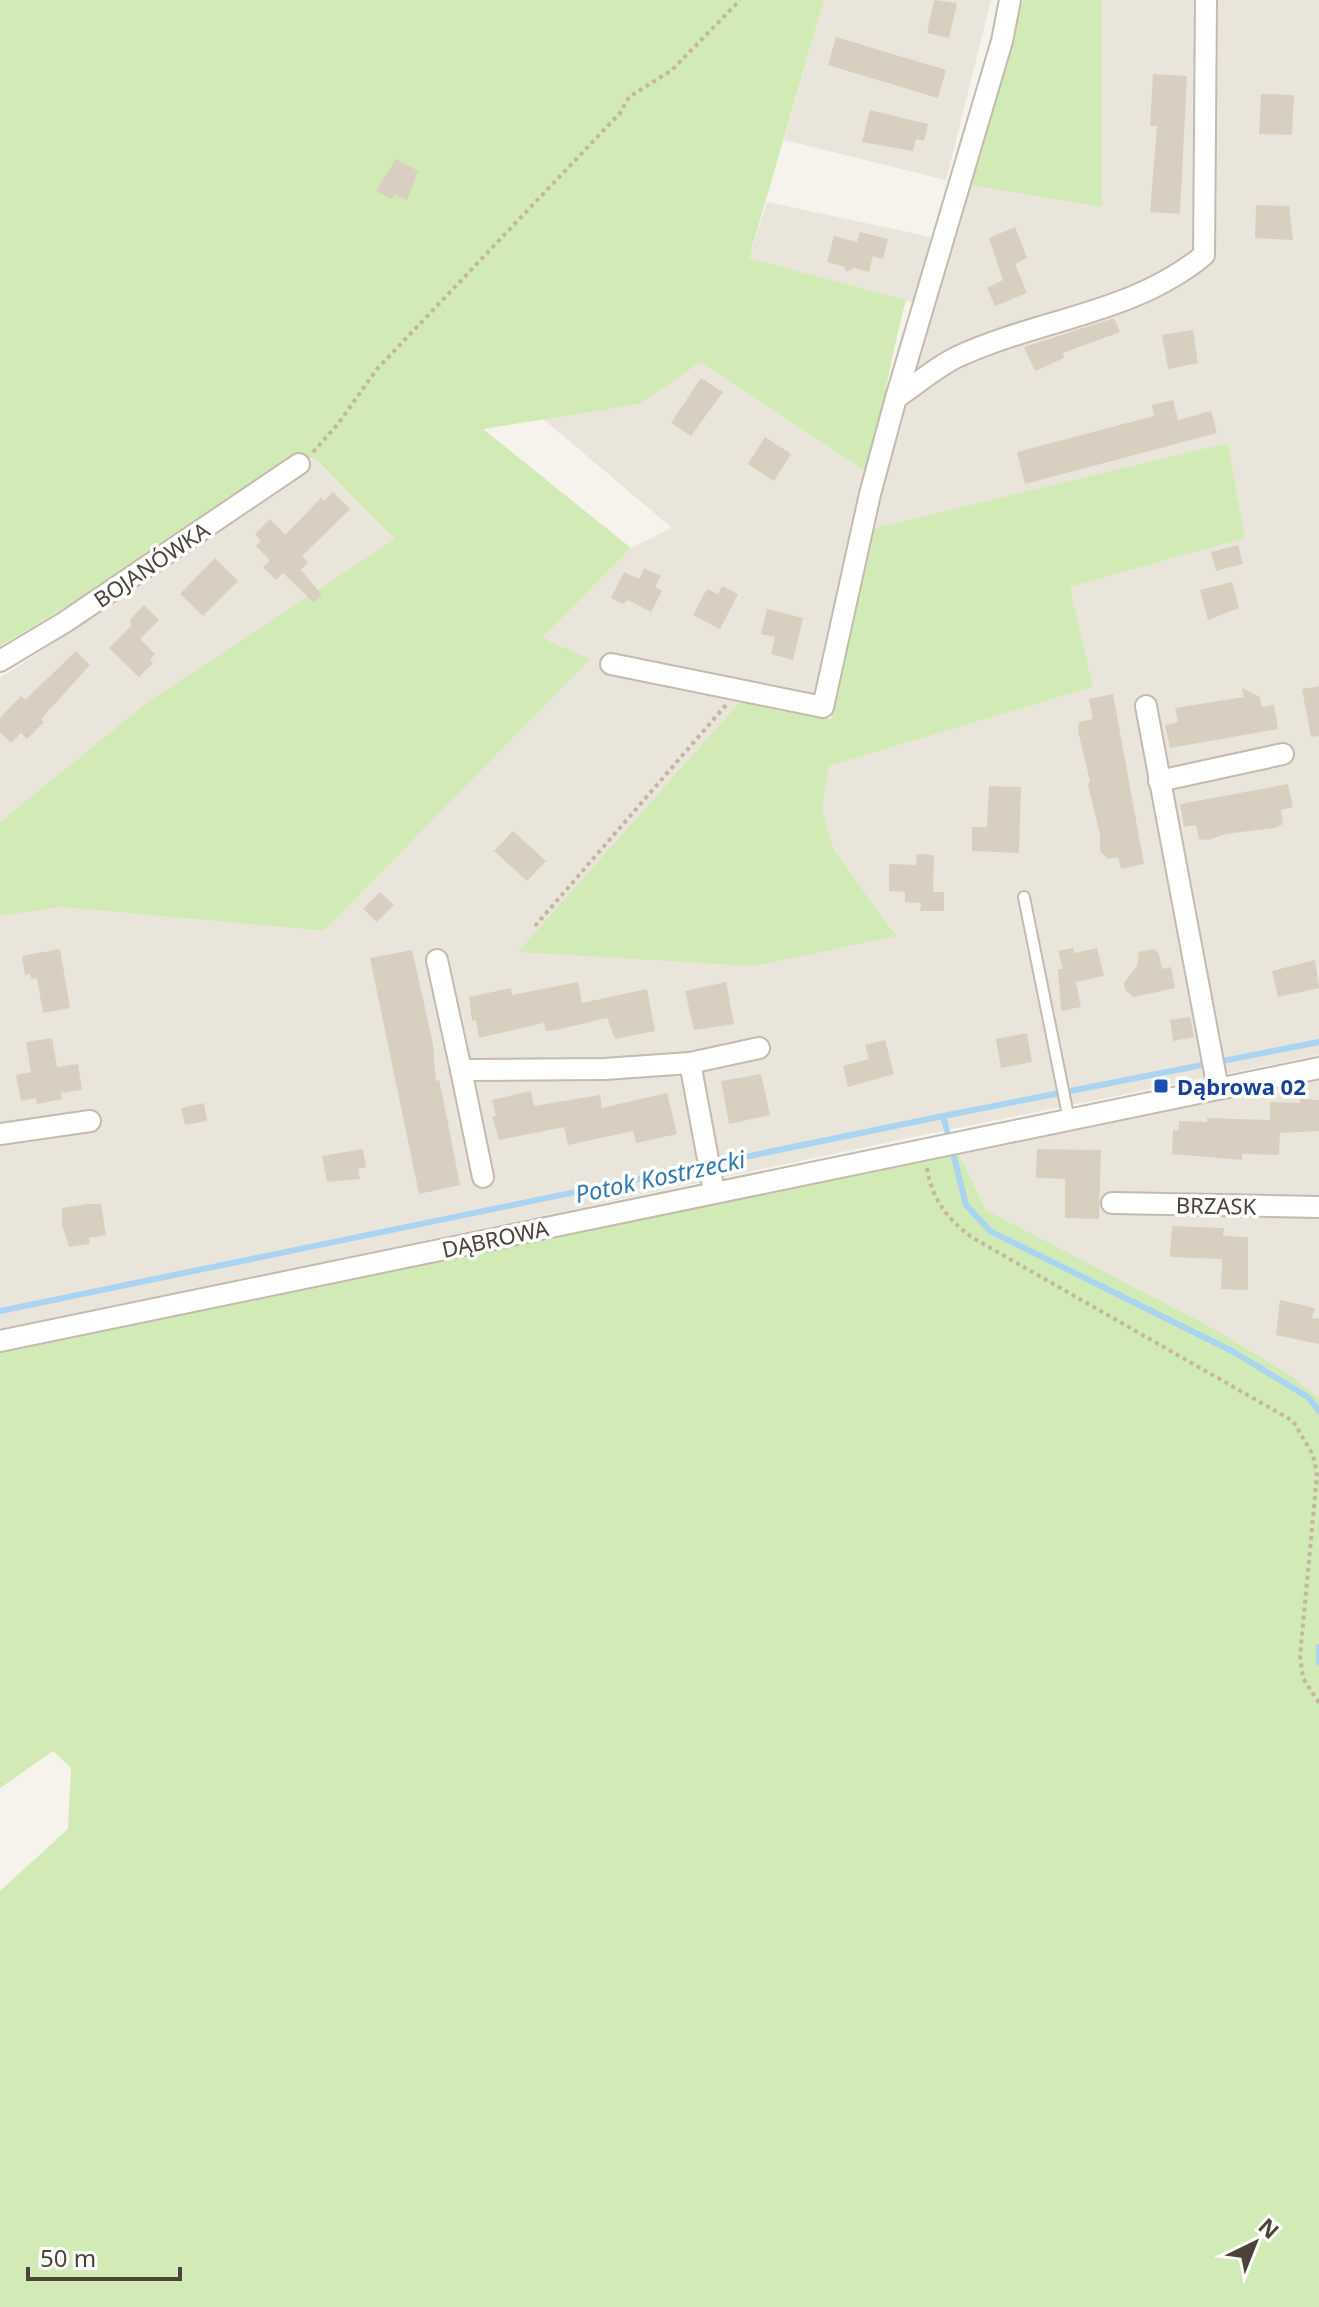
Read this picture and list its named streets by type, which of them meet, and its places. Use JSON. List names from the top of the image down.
{
  "streets": {
    "street": ["BOJANÓWKA", "BRZASK", "DĄBROWA"]
  },
  "water": ["Potok Kostrzecki"],
  "places": {
    "transit": ["Dąbrowa 02"]
  },
  "scale_bar": "50 m",
  "north": "top right"
}
